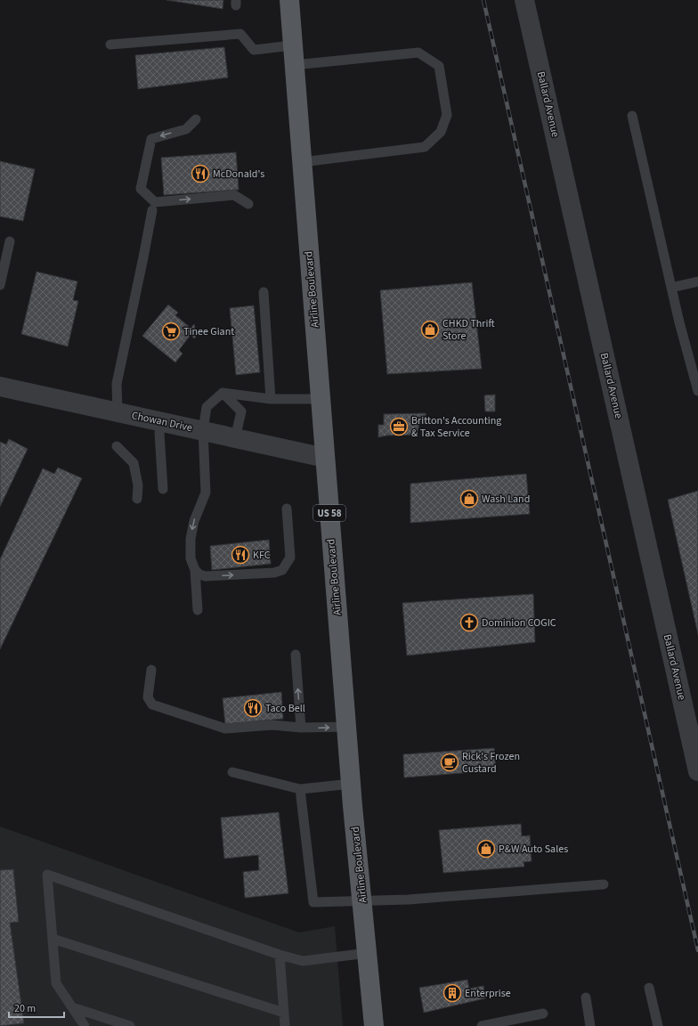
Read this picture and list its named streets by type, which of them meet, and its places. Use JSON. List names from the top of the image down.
{
  "streets": {
    "main road": ["Airline Boulevard", "US 58"],
    "street": ["Ballard Avenue", "Chowan Drive"]
  },
  "crossings": [
    ["Airline Boulevard", "Chowan Drive"]
  ],
  "places": {
    "restaurant": ["McDonald's", "KFC", "Taco Bell"],
    "shop": ["CHKD Thrift Store", "Wash Land", "P&W Auto Sales"],
    "supermarket": ["Tinee Giant"],
    "office": ["Britton's Accounting & Tax Service"],
    "church": ["Dominion COGIC"],
    "cafe": ["Rick's Frozen Custard"],
    "building": ["Enterprise"]
  },
  "scale_bar": "20 m"
}
